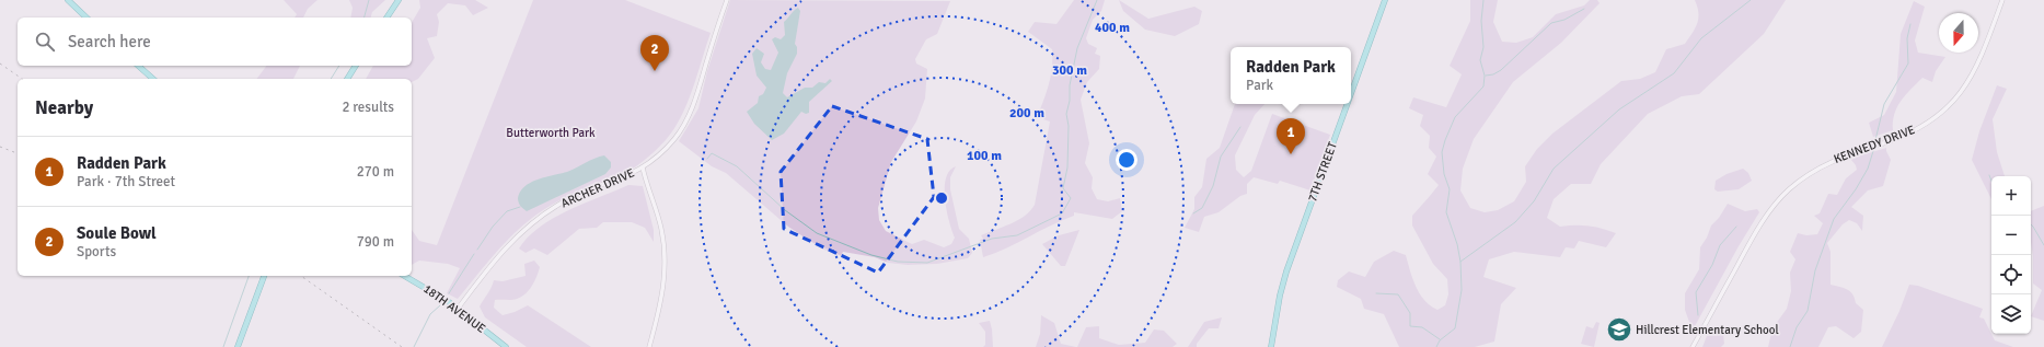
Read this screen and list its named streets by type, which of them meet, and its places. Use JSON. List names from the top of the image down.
{
  "streets": {
    "main road": ["7TH STREET", "18TH AVENUE"],
    "street": ["KENNEDY DRIVE", "ARCHER DRIVE"]
  },
  "crossings": [
    ["ARCHER DRIVE", "18TH AVENUE"]
  ],
  "parks": ["Butterworth Park"],
  "places": {
    "school or university": ["Hillcrest Elementary School"]
  },
  "north": "bottom",
  "page": {
    "search": "Search here",
    "pins": ["2", "1"],
    "popup": ["Radden Park", "Park"],
    "heading": ["Nearby", "2 results"],
    "list": [
      {
        "mark": "1",
        "name": "Radden Park",
        "note": "Park · 7th Street",
        "value": "270 m"
      },
      {
        "mark": "2",
        "name": "Soule Bowl",
        "note": "Sports",
        "value": "790 m"
      }
    ],
    "map_buttons": ["+", "−"]
  },
  "rings": [
    "400 m",
    "300 m",
    "200 m",
    "100 m"
  ]
}
